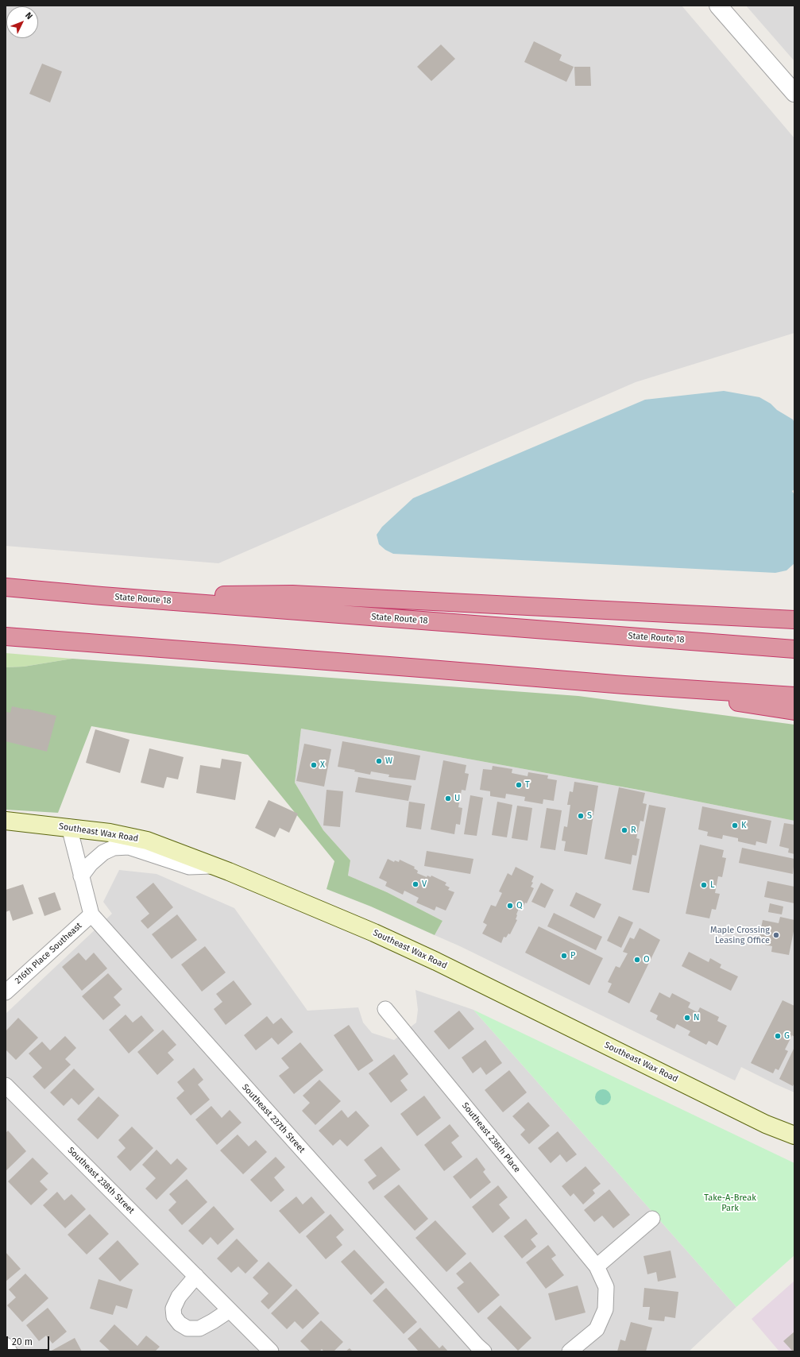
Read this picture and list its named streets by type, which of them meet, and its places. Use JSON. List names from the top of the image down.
{
  "streets": {
    "highway": ["State Route 18"],
    "main road": ["Southeast Wax Road"],
    "street": [
      "216th Place Southeast",
      "Southeast 237th Street",
      "Southeast 236th Place",
      "Southeast 238th Street"
    ]
  },
  "crossings": [
    ["Southeast Wax Road", "Southeast 237th Street"],
    ["216th Place Southeast", "Southeast 237th Street"]
  ],
  "parks": ["Take-A-Break Park"],
  "places": [
    "W",
    "X",
    "T",
    "U",
    "S",
    "K",
    "R",
    "V",
    "L",
    "Q",
    "Maple Crossing Leasing Office",
    "P",
    "O",
    "N",
    "G"
  ],
  "scale_bar": "20 m",
  "north": "top right"
}
